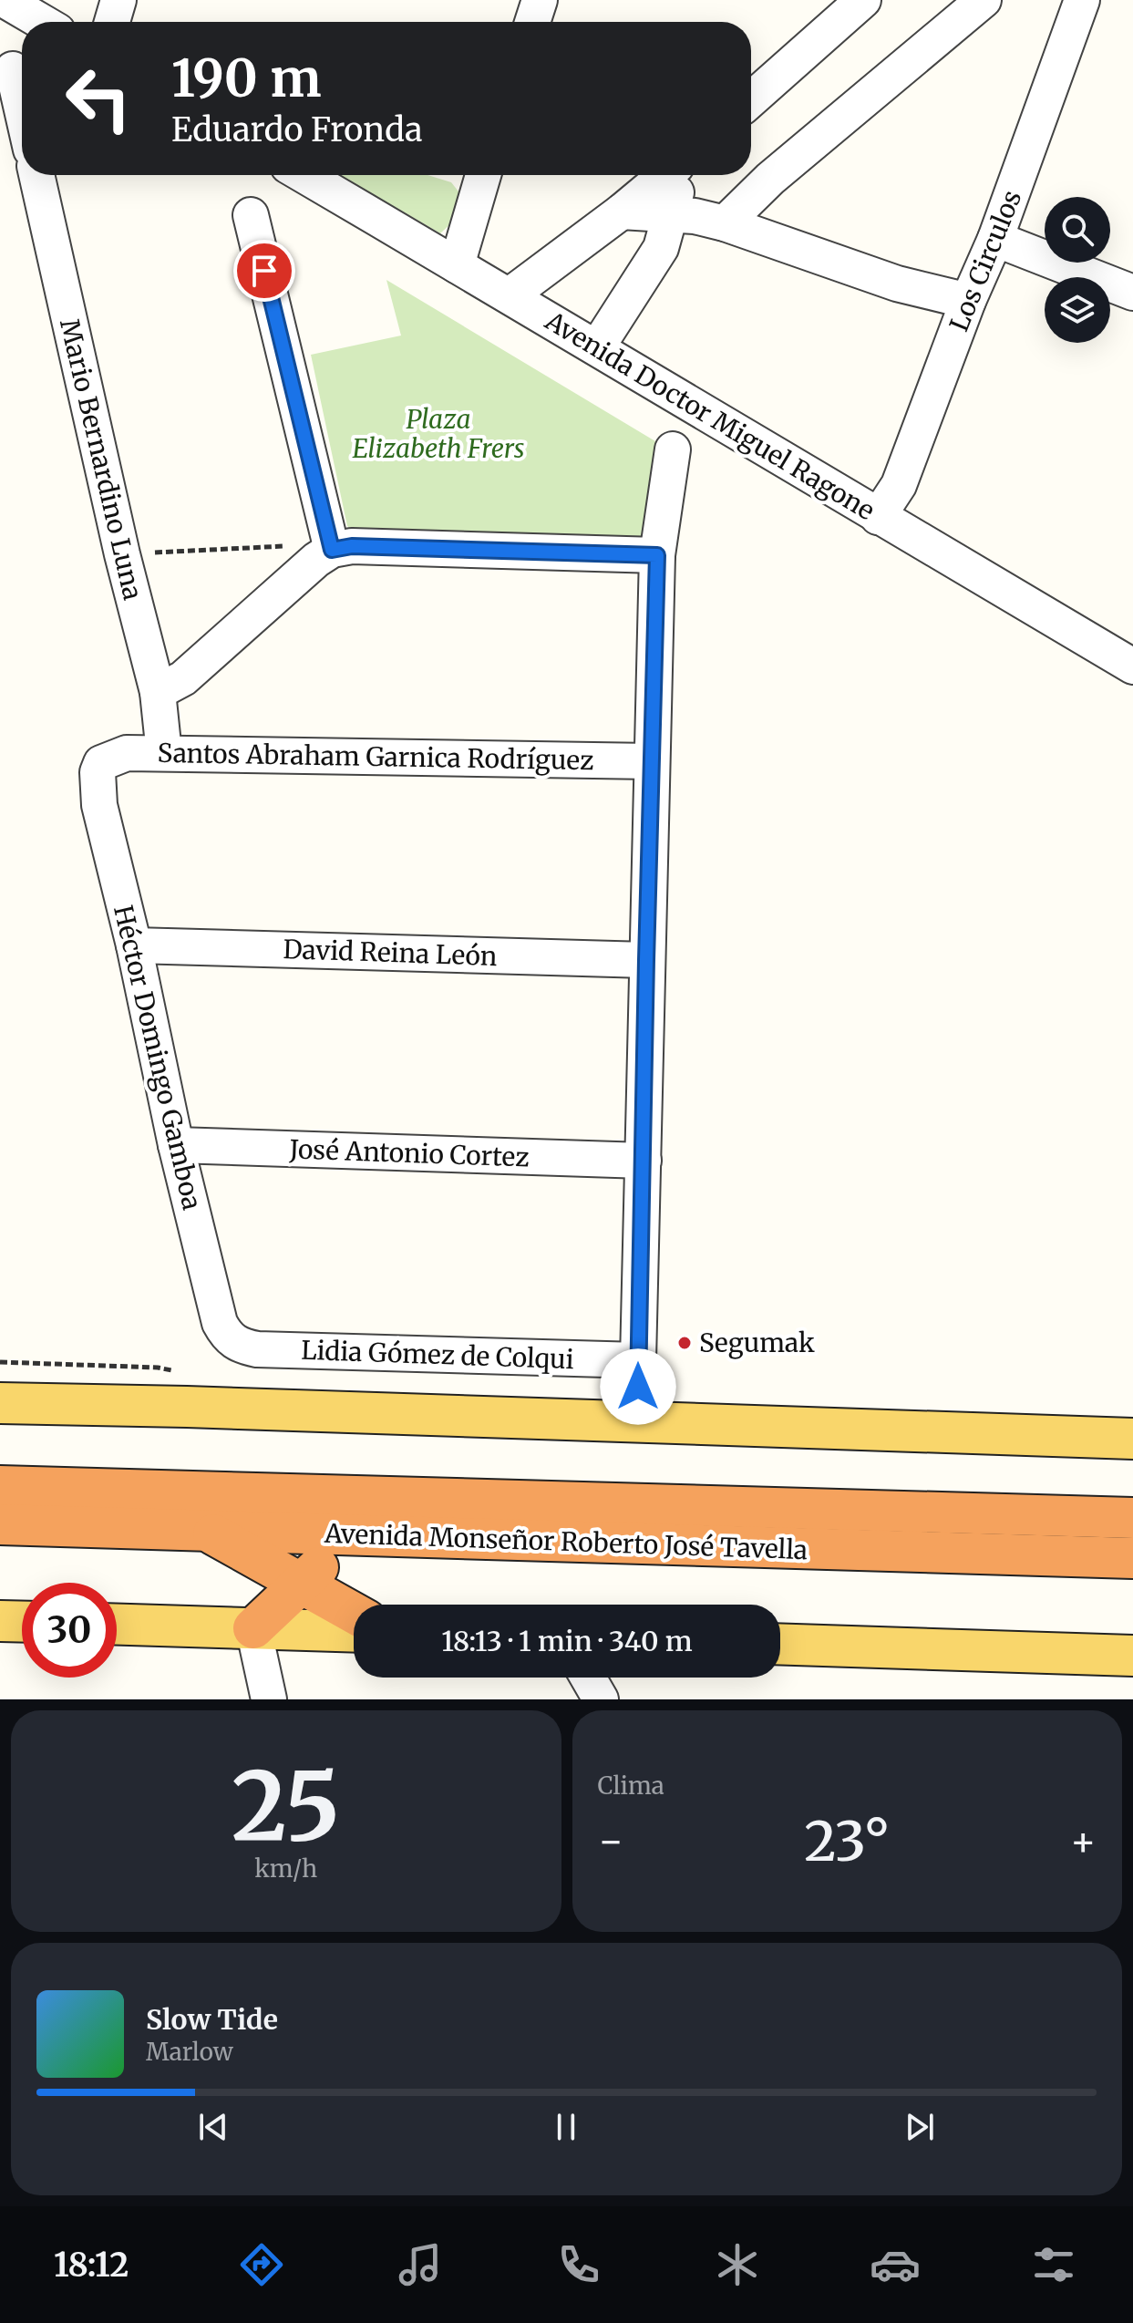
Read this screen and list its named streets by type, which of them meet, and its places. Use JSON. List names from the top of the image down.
{
  "streets": {
    "highway": ["Avenida Monseñor Roberto José Tavella"],
    "street": [
      "Los Circulos",
      "Avenida Doctor Miguel Ragone",
      "Mario Bernardino Luna",
      "Santos Abraham Garnica Rodríguez",
      "David Reina León",
      "Héctor Domingo Gamboa",
      "José Antonio Cortez",
      "Lidia Gómez de Colqui"
    ]
  },
  "crossings": [
    ["Los Circulos", "Avenida Doctor Miguel Ragone"],
    ["Mario Bernardino Luna", "Santos Abraham Garnica Rodríguez"],
    ["Santos Abraham Garnica Rodríguez", "Héctor Domingo Gamboa"],
    ["David Reina León", "Héctor Domingo Gamboa"],
    ["Héctor Domingo Gamboa", "José Antonio Cortez"],
    ["Héctor Domingo Gamboa", "Lidia Gómez de Colqui"]
  ],
  "parks": ["Plaza Elizabeth Frers"],
  "places": ["Segumak"],
  "page": {
    "turn": ["190 m", "Eduardo Fronda"],
    "limit": "30",
    "trip": "18:13 · 1 min · 340 m",
    "tile": [
      ["25", "km/h"],
      "Clima"
    ],
    "heat": ["−", "23°", "+"],
    "song": ["Slow Tide", "Marlow"],
    "tabs": "18:12"
  }
}
